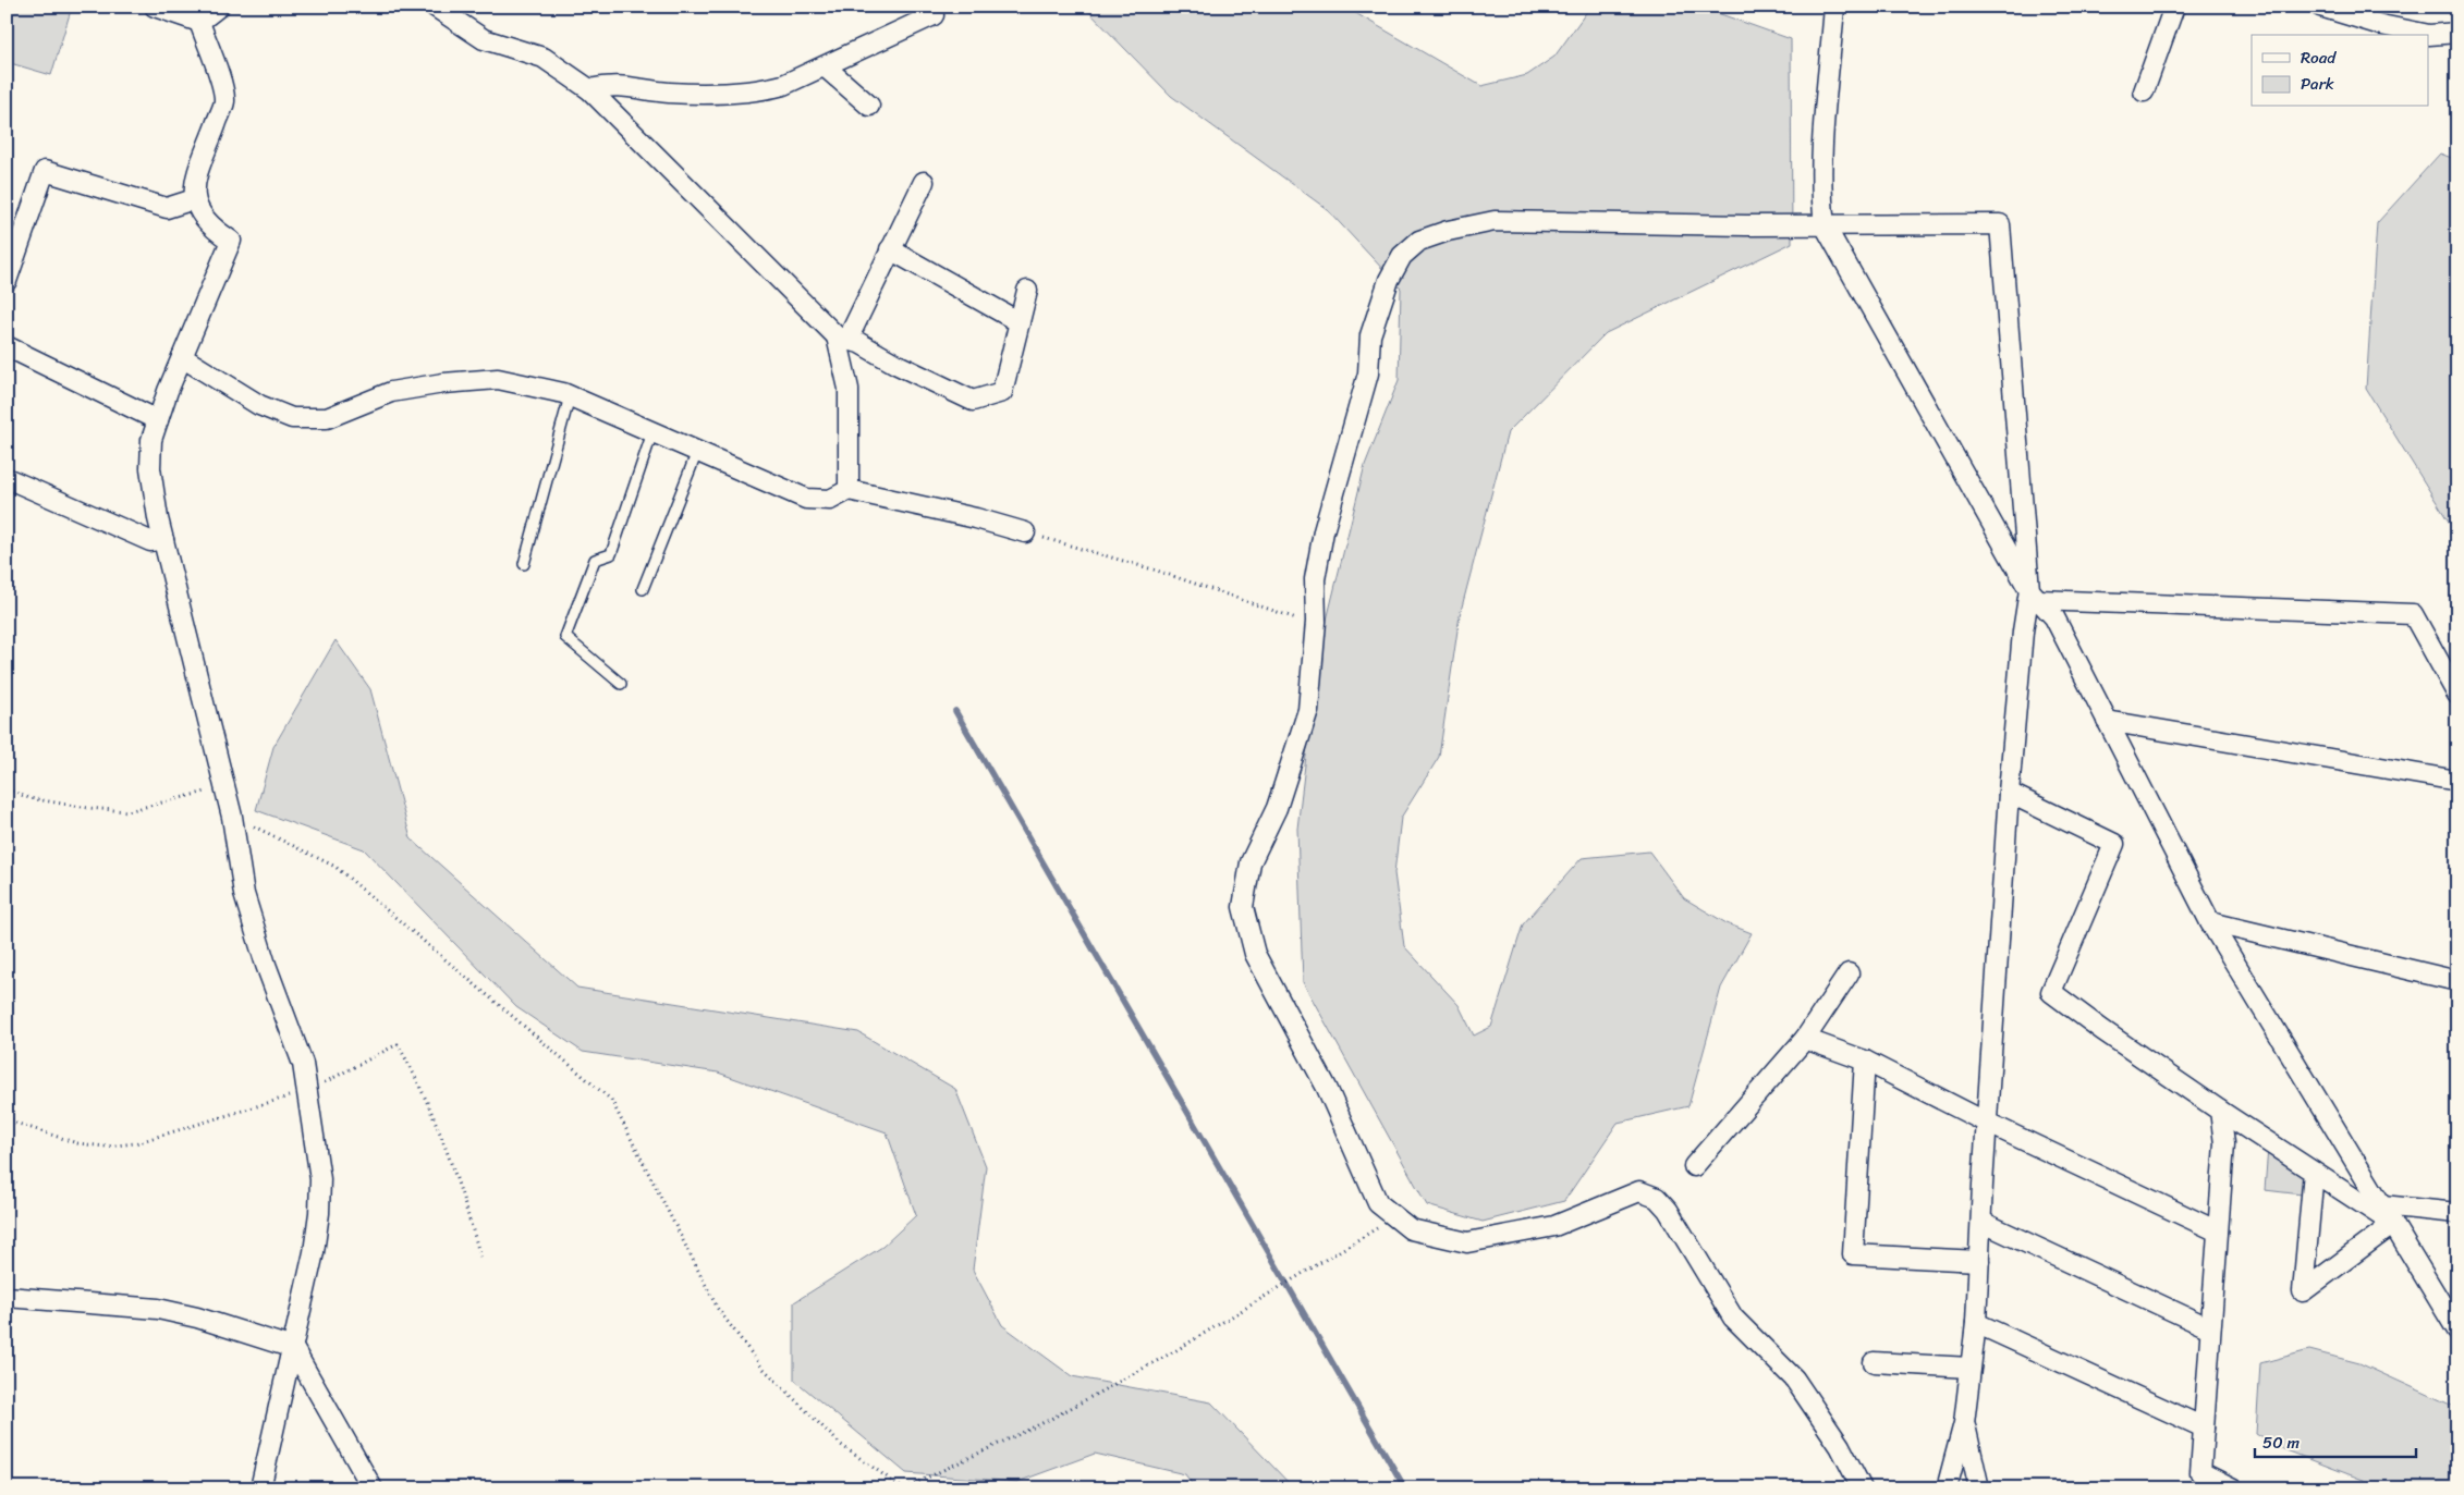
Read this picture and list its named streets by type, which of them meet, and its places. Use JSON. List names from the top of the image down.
{
  "legend": ["Road", "Park"],
  "scale_bar": "50 m"
}
